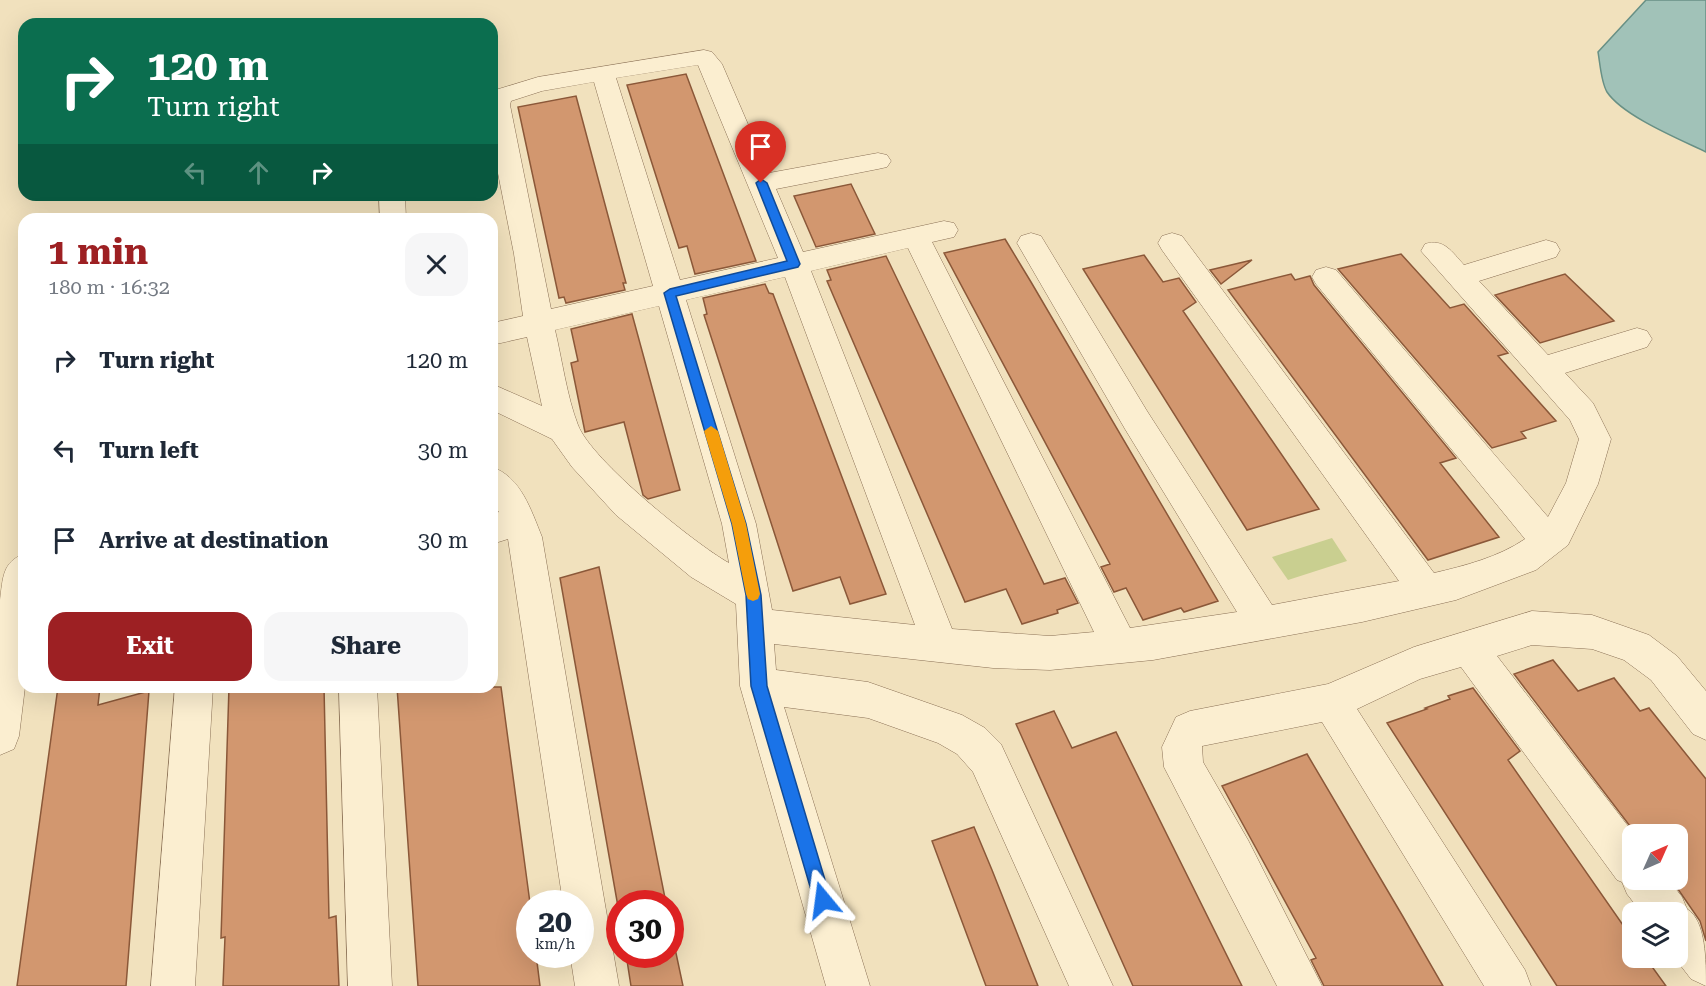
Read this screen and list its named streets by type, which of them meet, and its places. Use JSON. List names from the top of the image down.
{
  "north": "top right",
  "page": {
    "turn": ["120 m", "Turn right"],
    "heading": ["1 min", "180 m · 16:32"],
    "list": [
      {
        "name": "Turn right",
        "value": "120 m"
      },
      {
        "name": "Turn left",
        "value": "30 m"
      },
      {
        "name": "Arrive at destination",
        "value": "30 m"
      }
    ],
    "buttons": ["Exit", "Share"],
    "speed": "20 km/h",
    "limit": "30"
  }
}
